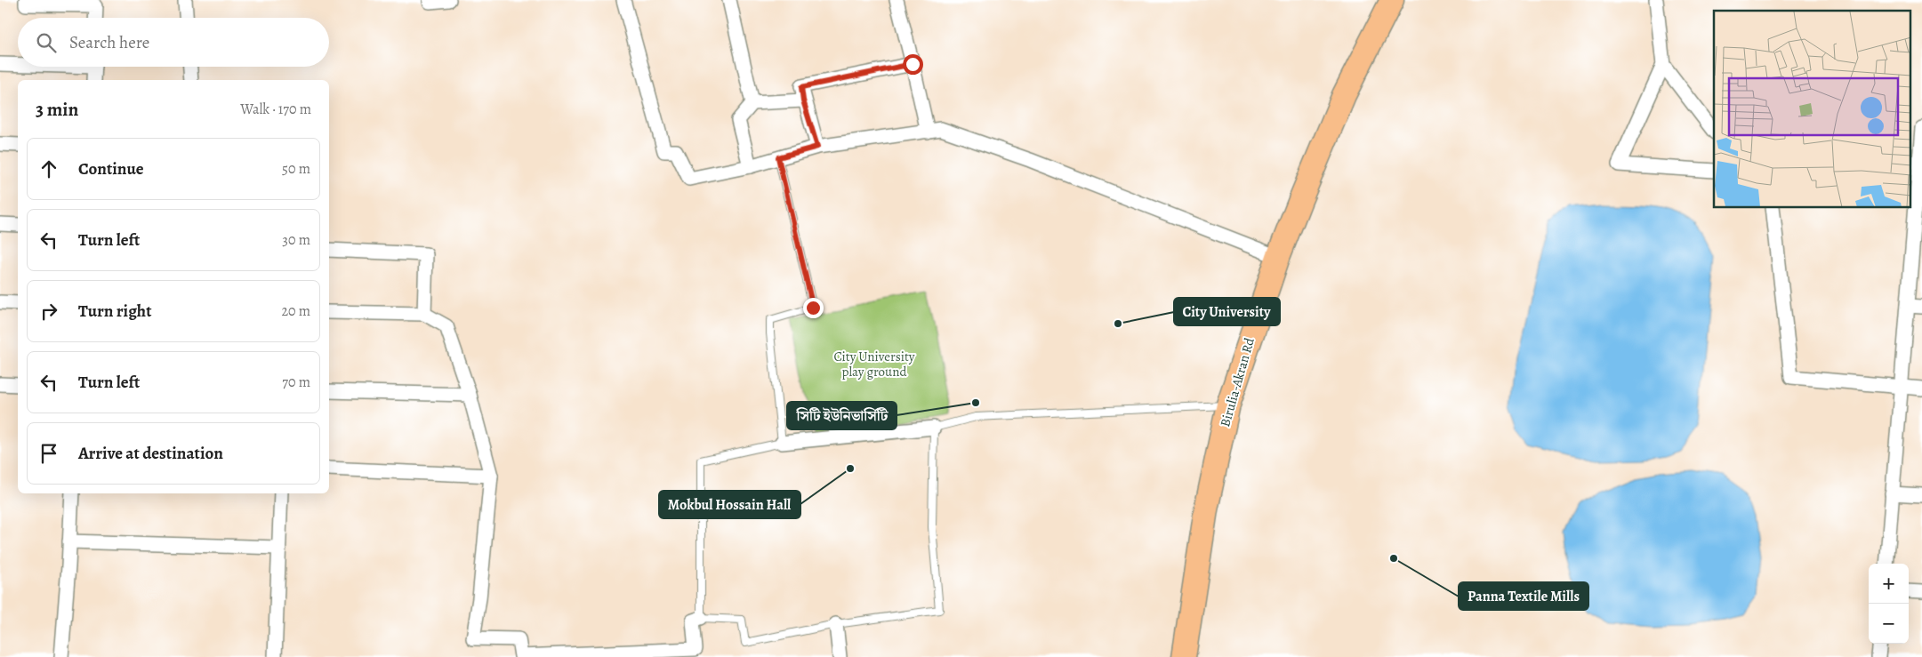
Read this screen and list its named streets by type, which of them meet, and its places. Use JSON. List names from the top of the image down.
{
  "streets": {
    "highway": ["Birulia-Akran Rd"]
  },
  "parks": ["City University play ground"],
  "places": [
    "City University",
    "সিটি ইউনিভার্সিটি",
    "Mokbul Hossain Hall",
    "Panna Textile Mills"
  ],
  "page": {
    "search": "Search here",
    "heading": ["3 min", "Walk · 170 m"],
    "list": [
      ["Continue", "50 m"],
      ["Turn left", "30 m"],
      ["Turn right", "20 m"],
      ["Turn left", "70 m"],
      "Arrive at destination"
    ],
    "map_buttons": ["+", "−"]
  }
}
